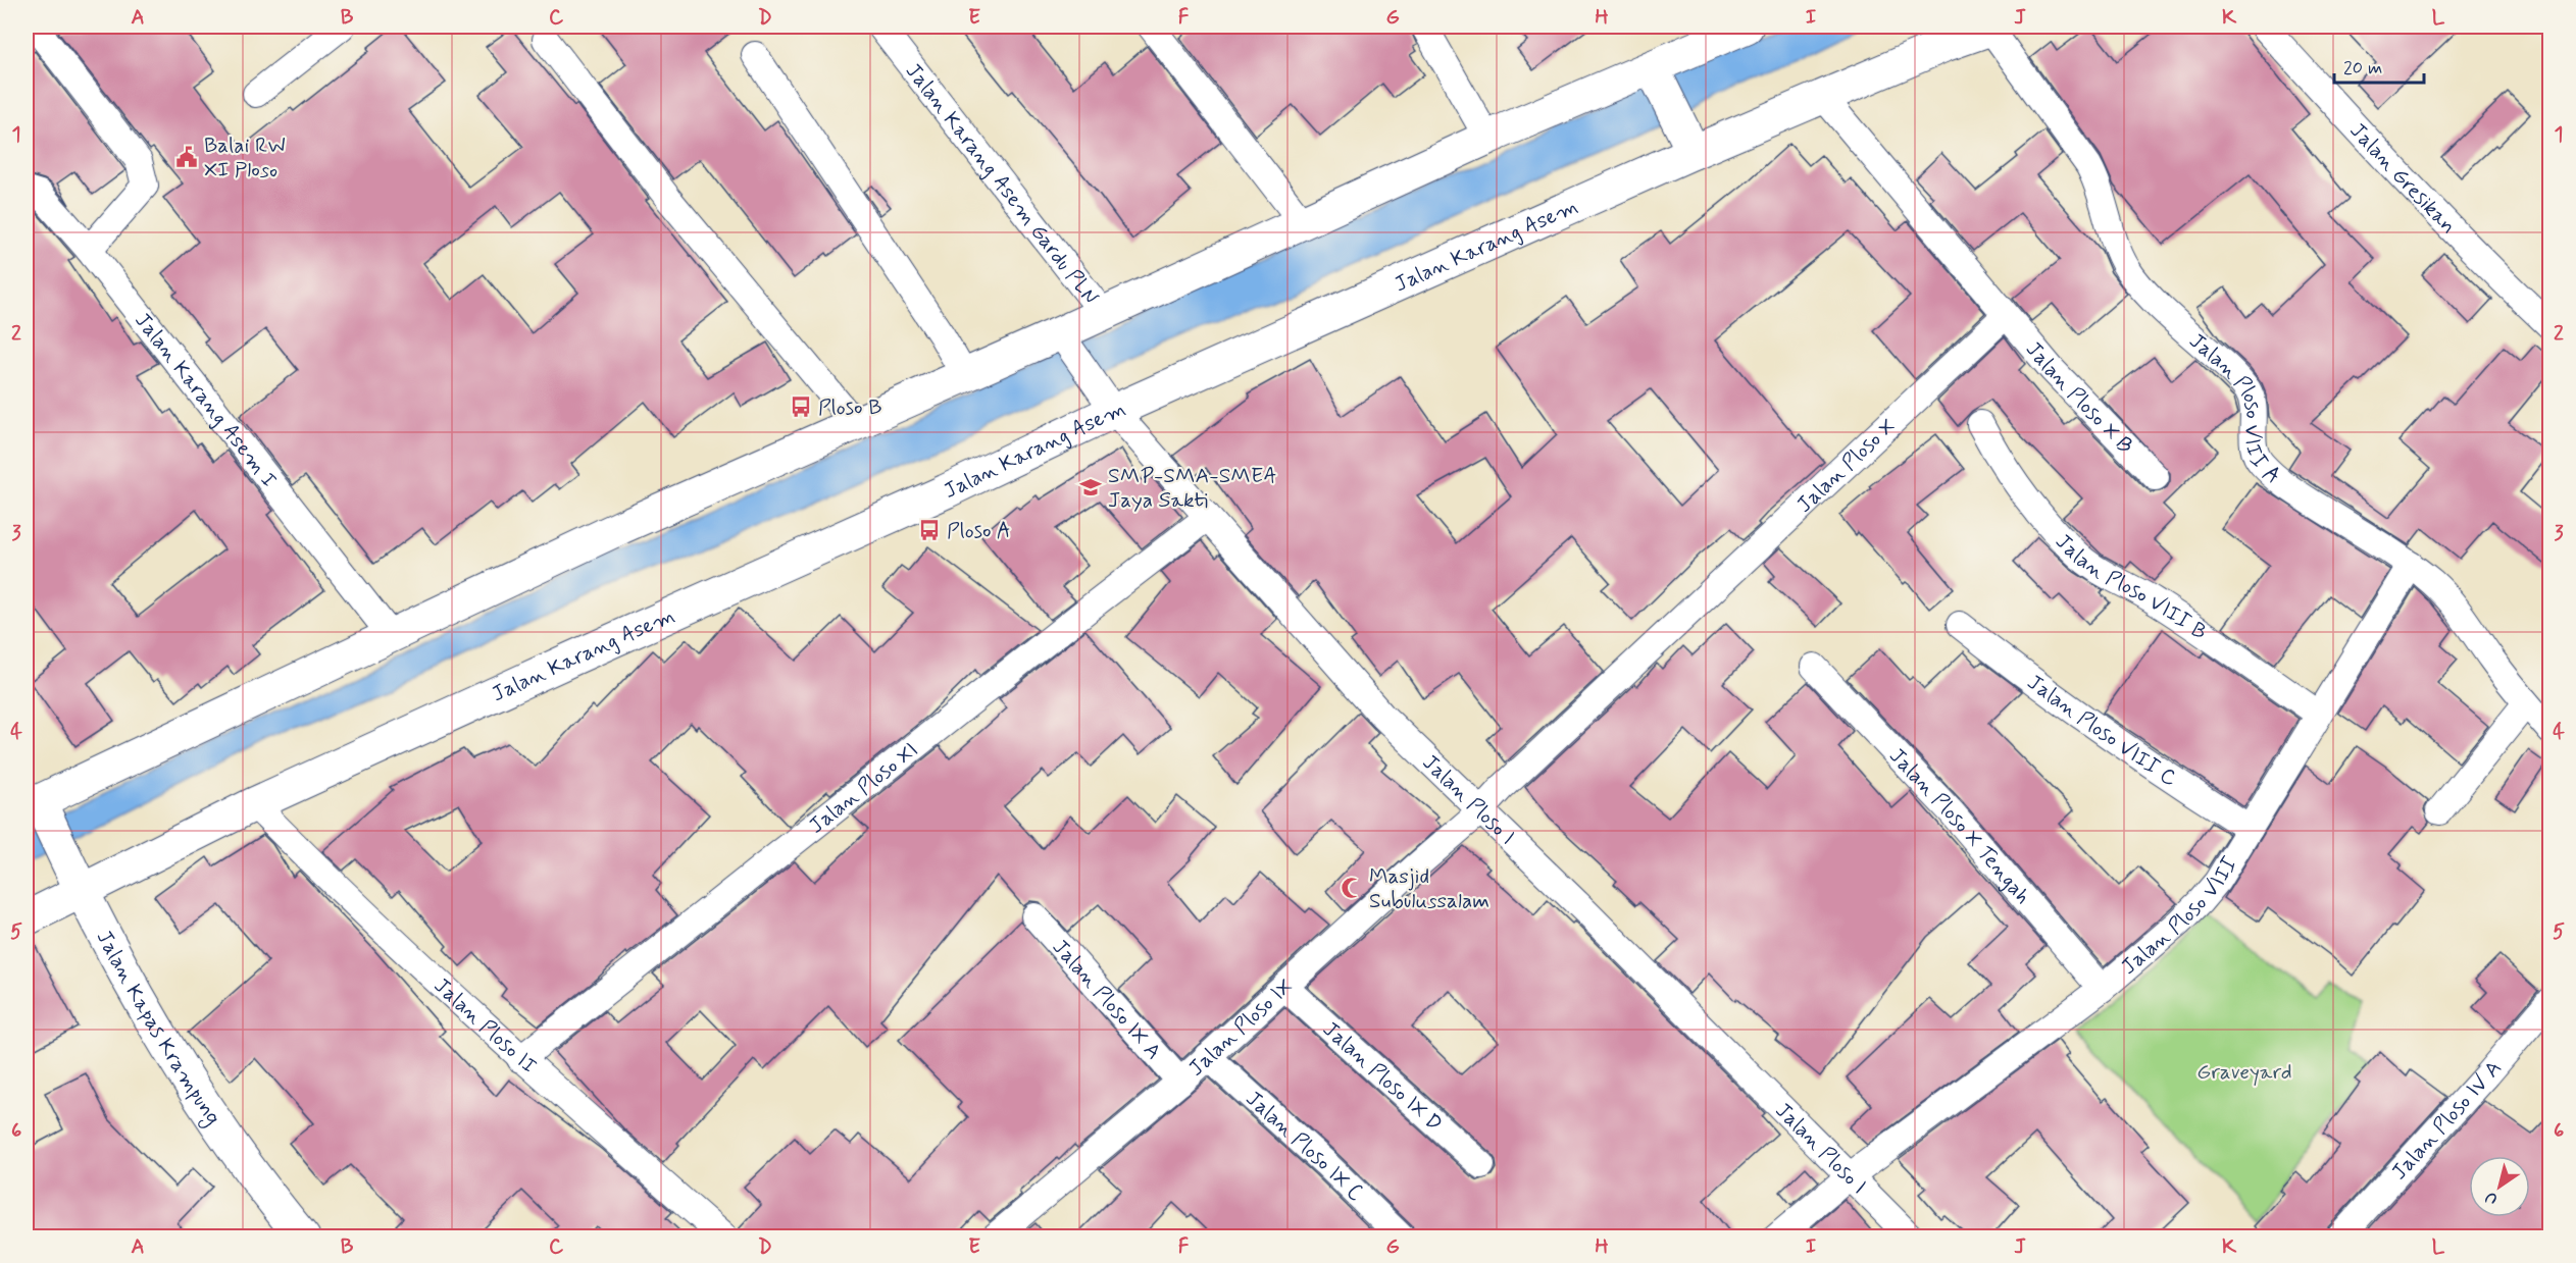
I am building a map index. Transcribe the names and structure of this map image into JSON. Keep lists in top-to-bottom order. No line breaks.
{"streets":{"main road":["Jalan Karang Asem","Jalan Kapas Krampung"],"street":["Jalan Gresikan","Jalan Karang Asem Gardu PLN","Jalan Ploso X B","Jalan Karang Asem I","Jalan Ploso VIII A","Jalan Ploso X","Jalan Ploso VIII B","Jalan Ploso VIII C","Jalan Ploso XI","Jalan Ploso I","Jalan Ploso X Tengah","Jalan Ploso VIII","Jalan Ploso IX A","Jalan Ploso II","Jalan Ploso IX","Jalan Ploso IX D","Jalan Ploso IV A","Jalan Ploso IX C"]},"crossings":[["Jalan Karang Asem","Jalan Ploso VIII A"],["Jalan Karang Asem","Jalan Ploso I"],["Jalan Karang Asem","Jalan Ploso II"],["Jalan Karang Asem","Jalan Kapas Krampung"],["Jalan Ploso X B","Jalan Ploso X"],["Jalan Ploso VIII A","Jalan Ploso VIII"],["Jalan Ploso X","Jalan Ploso I"],["Jalan Ploso X","Jalan Ploso IX"],["Jalan Ploso VIII B","Jalan Ploso VIII"],["Jalan Ploso VIII C","Jalan Ploso VIII"],["Jalan Ploso XI","Jalan Ploso I"],["Jalan Ploso XI","Jalan Ploso II"],["Jalan Ploso I","Jalan Ploso VIII"],["Jalan Ploso I","Jalan Ploso IX"],["Jalan Ploso X Tengah","Jalan Ploso VIII"],["Jalan Ploso IX A","Jalan Ploso IX"],["Jalan Ploso IX","Jalan Ploso IX D"],["Jalan Ploso IX","Jalan Ploso IX C"]],"parks":["Graveyard"],"places":{"public building":["Balai RW XI Ploso"],"bus stop":["Ploso B","Ploso A"],"school or university":["SMP-SMA-SMEA Jaya Sakti"],"mosque":["Masjid Subulussalam"]},"scale_bar":"20 m","north":"bottom left","grid":{"columns":["A","B","C","D","E","F","G","H","I","J","K","L"],"rows":["1","2","3","4","5","6"]}}
